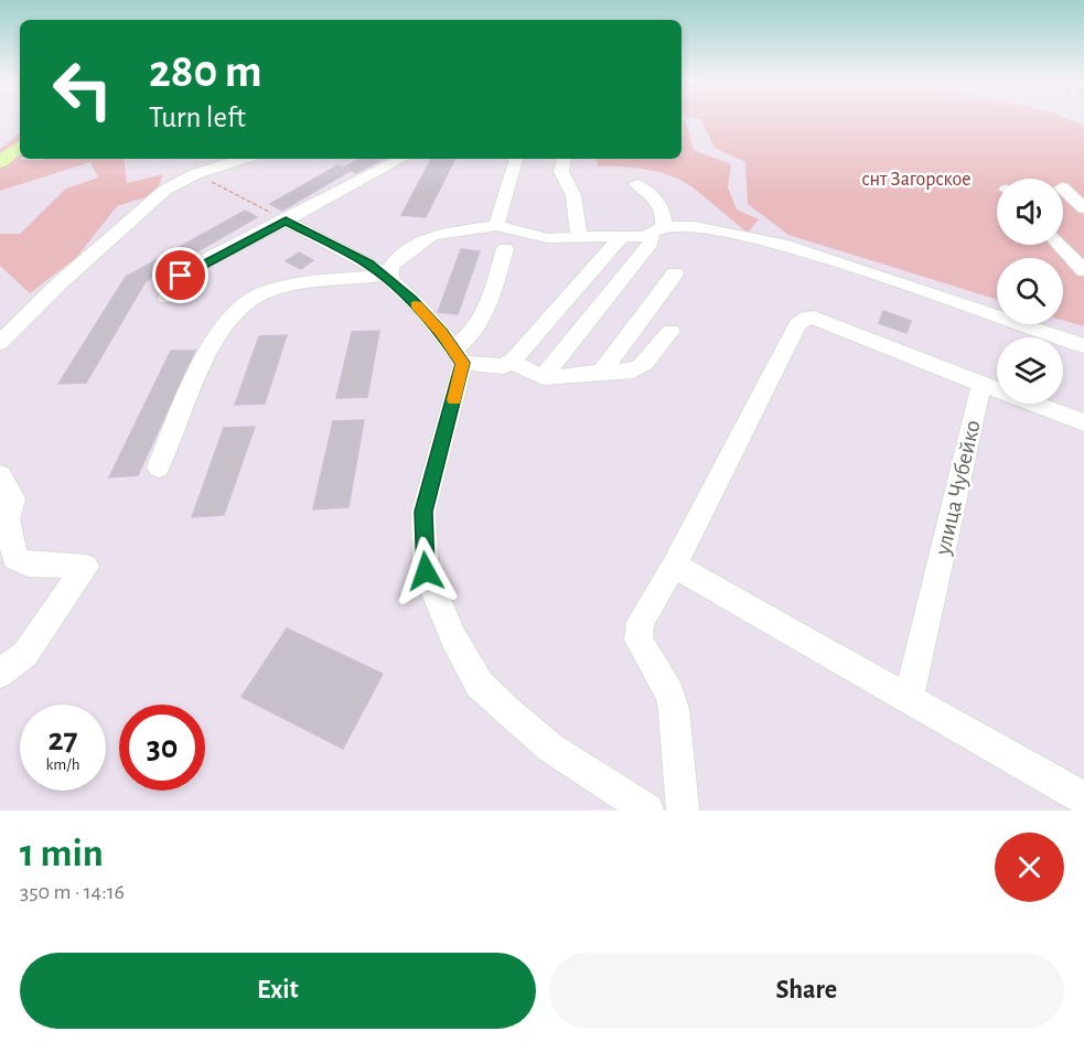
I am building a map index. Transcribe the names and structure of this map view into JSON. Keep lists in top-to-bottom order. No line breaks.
{"streets":{"street":["улица Чубейко"]},"parks":["снт Загорское"],"page":{"turn":["280 m","Turn left"],"speed":"27 km/h","limit":"30","heading":["1 min","350 m · 14:16"],"buttons":["Exit","Share"]}}
